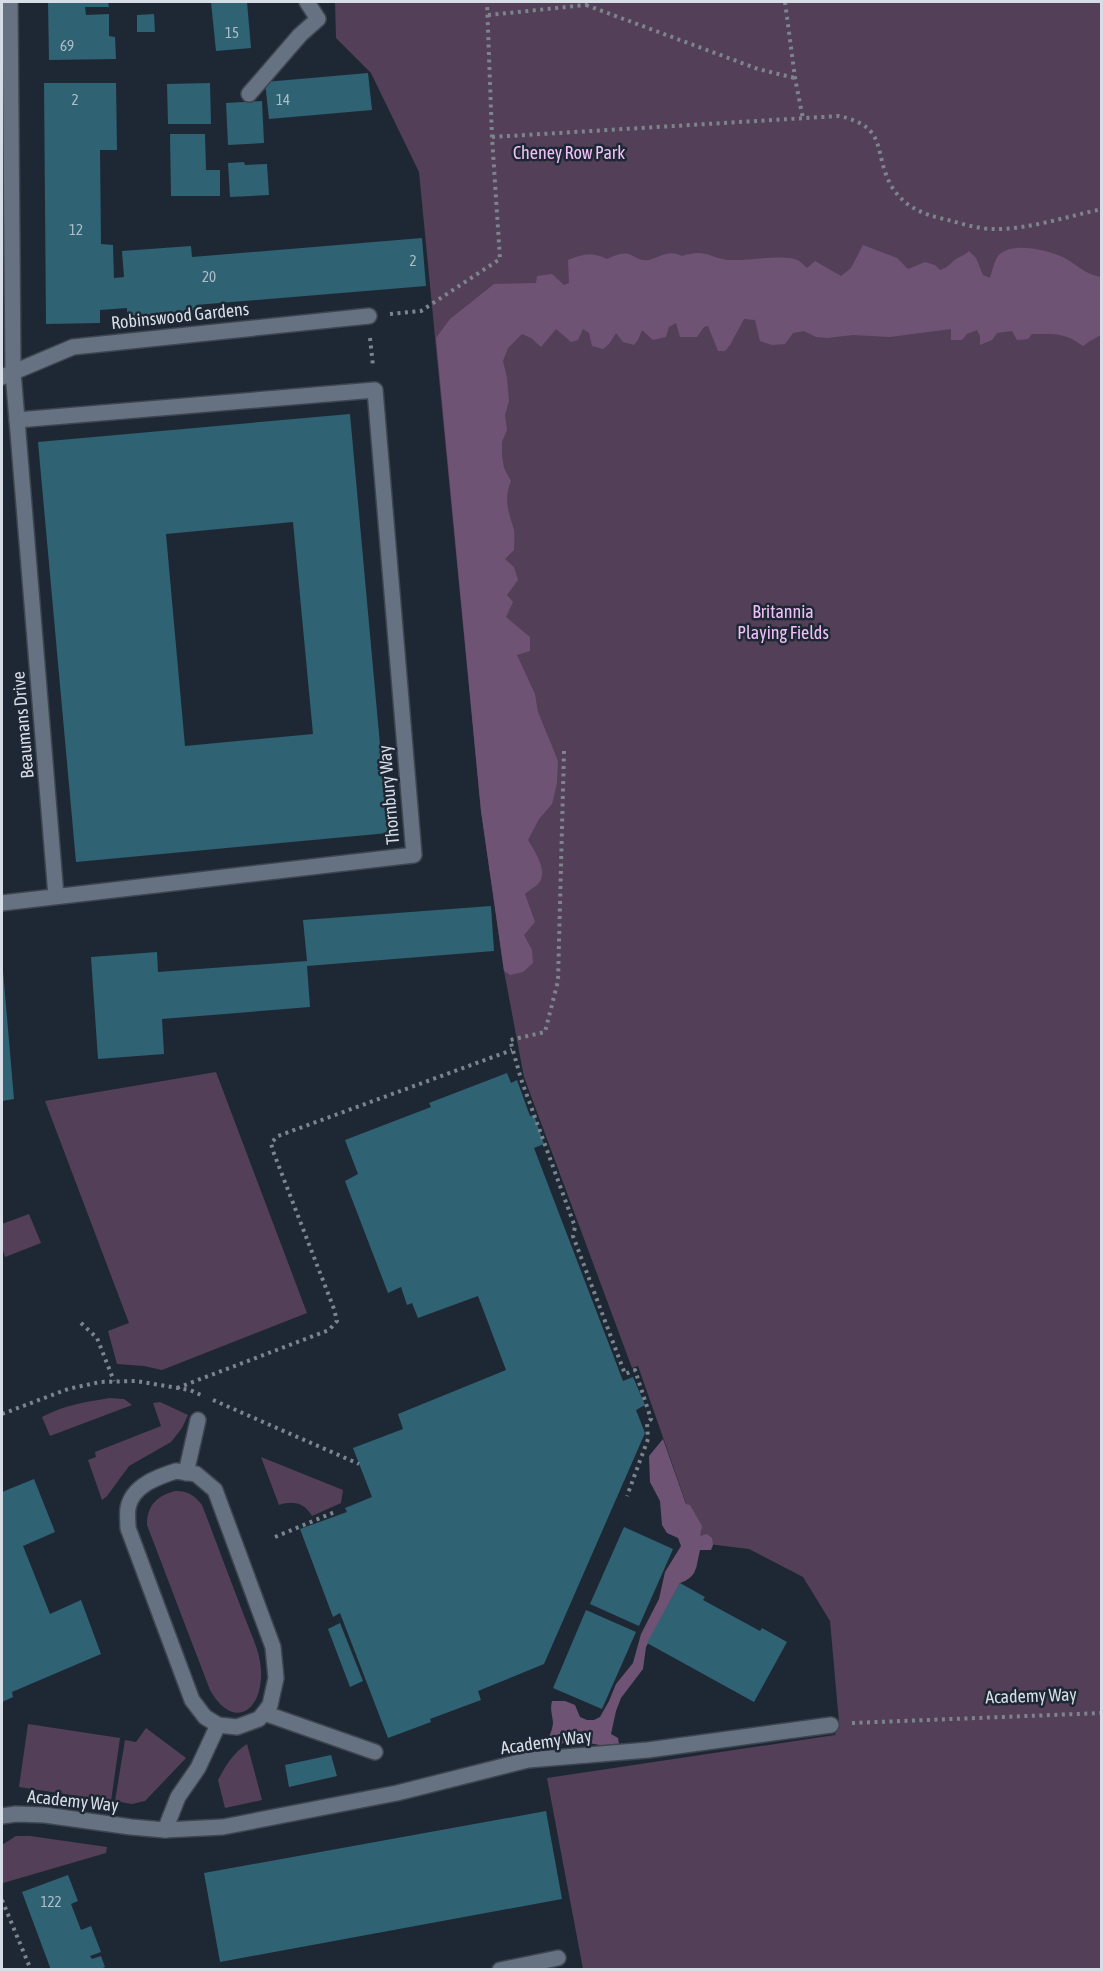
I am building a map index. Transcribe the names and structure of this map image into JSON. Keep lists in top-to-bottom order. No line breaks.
{"streets":{"street":["Robinswood Gardens","Beaumans Drive","Thornbury Way","Academy Way"]},"crossings":[["Robinswood Gardens","Beaumans Drive"],["Beaumans Drive","Thornbury Way"]],"parks":["Cheney Row Park","Britannia Playing Fields"],"house_numbers":["15","69","2","14","12","2","20","122"]}
